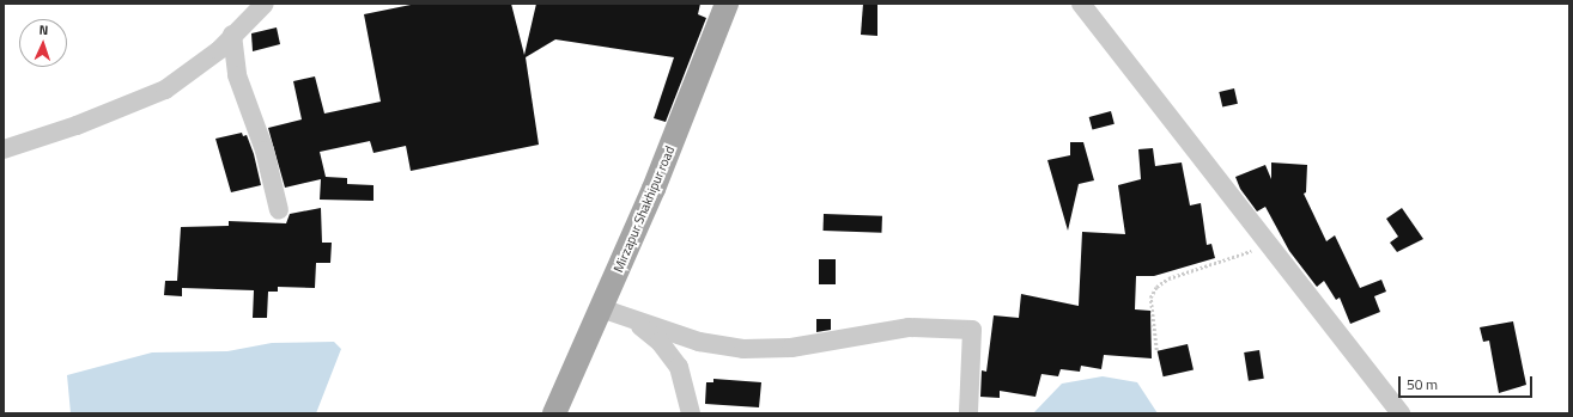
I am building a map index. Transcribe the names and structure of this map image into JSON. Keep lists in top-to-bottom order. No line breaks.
{"streets":{"main road":["Mirzapur Shakhipur road"]},"scale_bar":"50 m","north":"top"}
